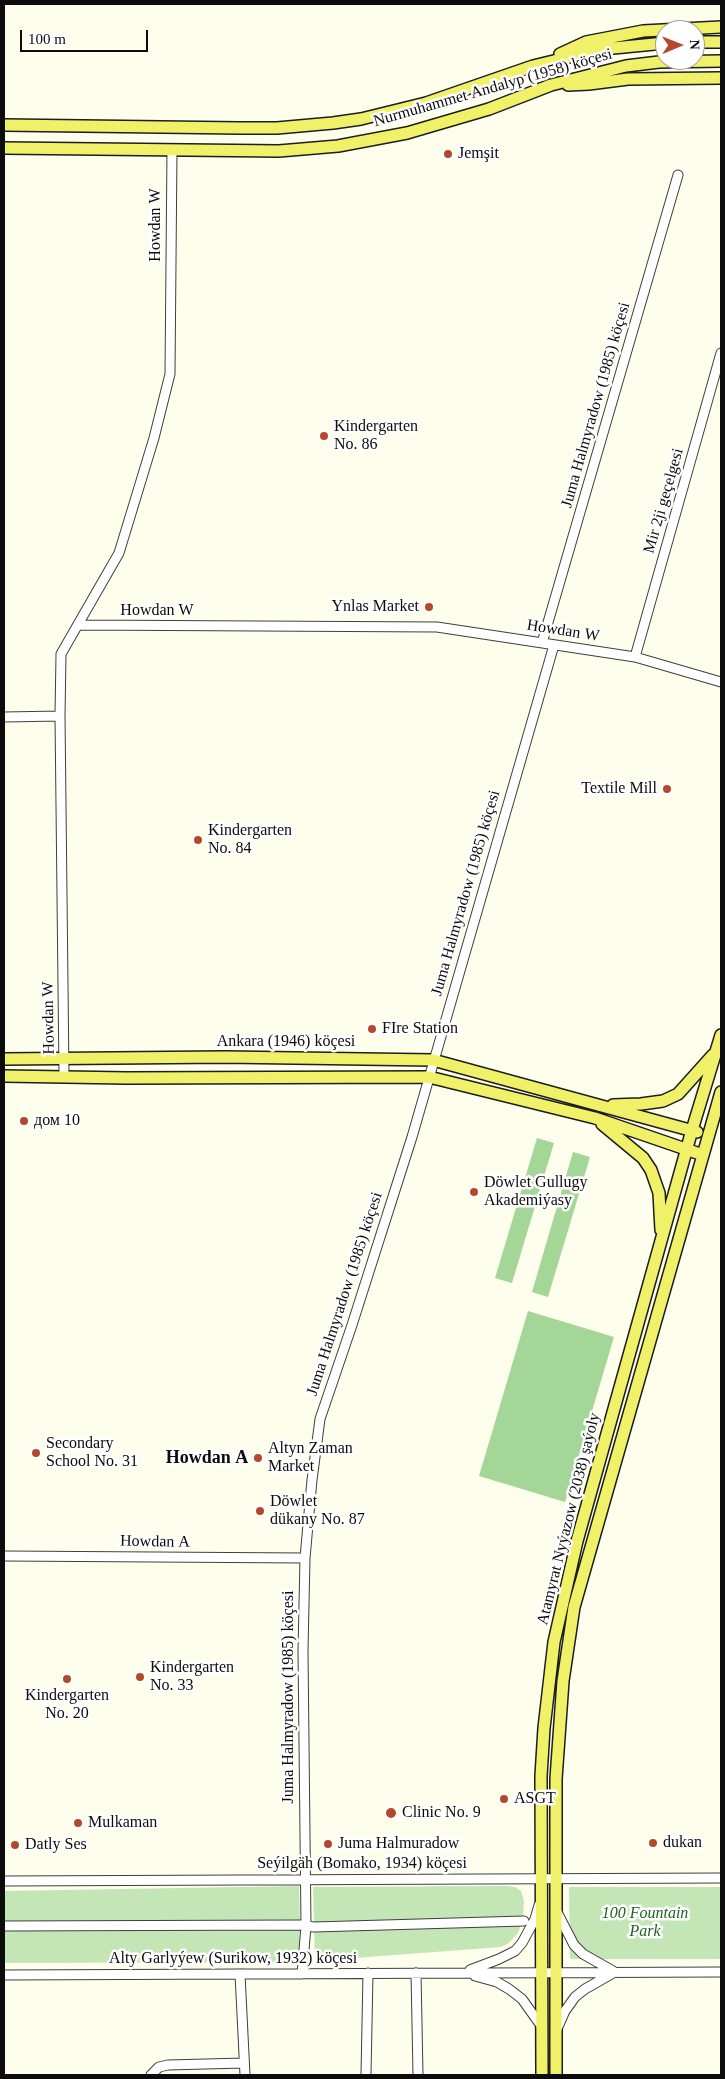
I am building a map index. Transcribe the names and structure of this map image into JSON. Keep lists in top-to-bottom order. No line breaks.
{"streets":{"main road":["Nurmuhammet Andalyp (1958) köçesi","Ankara (1946) köçesi","Atamyrat Nyýazow (2038) şaýoly"],"street":["Howdan W","Juma Halmyradow (1985) köçesi","Mir 2ji geçelgesi","Howdan A","Seýilgäh (Bomako, 1934) köçesi","Alty Garlyýew (Surikow, 1932) köçesi"]},"crossings":[["Nurmuhammet Andalyp (1958) köçesi","Howdan W"],["Howdan W","Juma Halmyradow (1985) köçesi"],["Howdan W","Mir 2ji geçelgesi"],["Howdan W","Ankara (1946) köçesi"],["Juma Halmyradow (1985) köçesi","Ankara (1946) köçesi"],["Juma Halmyradow (1985) köçesi","Howdan A"],["Juma Halmyradow (1985) köçesi","Seýilgäh (Bomako, 1934) köçesi"],["Juma Halmyradow (1985) köçesi","Alty Garlyýew (Surikow, 1932) köçesi"],["Ankara (1946) köçesi","Atamyrat Nyýazow (2038) şaýoly"],["Atamyrat Nyýazow (2038) şaýoly","Seýilgäh (Bomako, 1934) köçesi"],["Atamyrat Nyýazow (2038) şaýoly","Alty Garlyýew (Surikow, 1932) köçesi"]],"districts":["Howdan A"],"parks":["100 Fountain Park"],"places":["Jemşit","Kindergarten No. 86","Ynlas Market","Textile Mill","Kindergarten No. 84","FIre Station","дом 10","Döwlet Gullugy Akademiýasy","Secondary School No. 31","Altyn Zaman Market","Döwlet dükany No. 87","Kindergarten No. 33","Kindergarten No. 20","ASGT","Clinic No. 9","Mulkaman","dukan","Juma Halmuradow","Datly Ses"],"scale_bar":"100 m","north":"right"}
